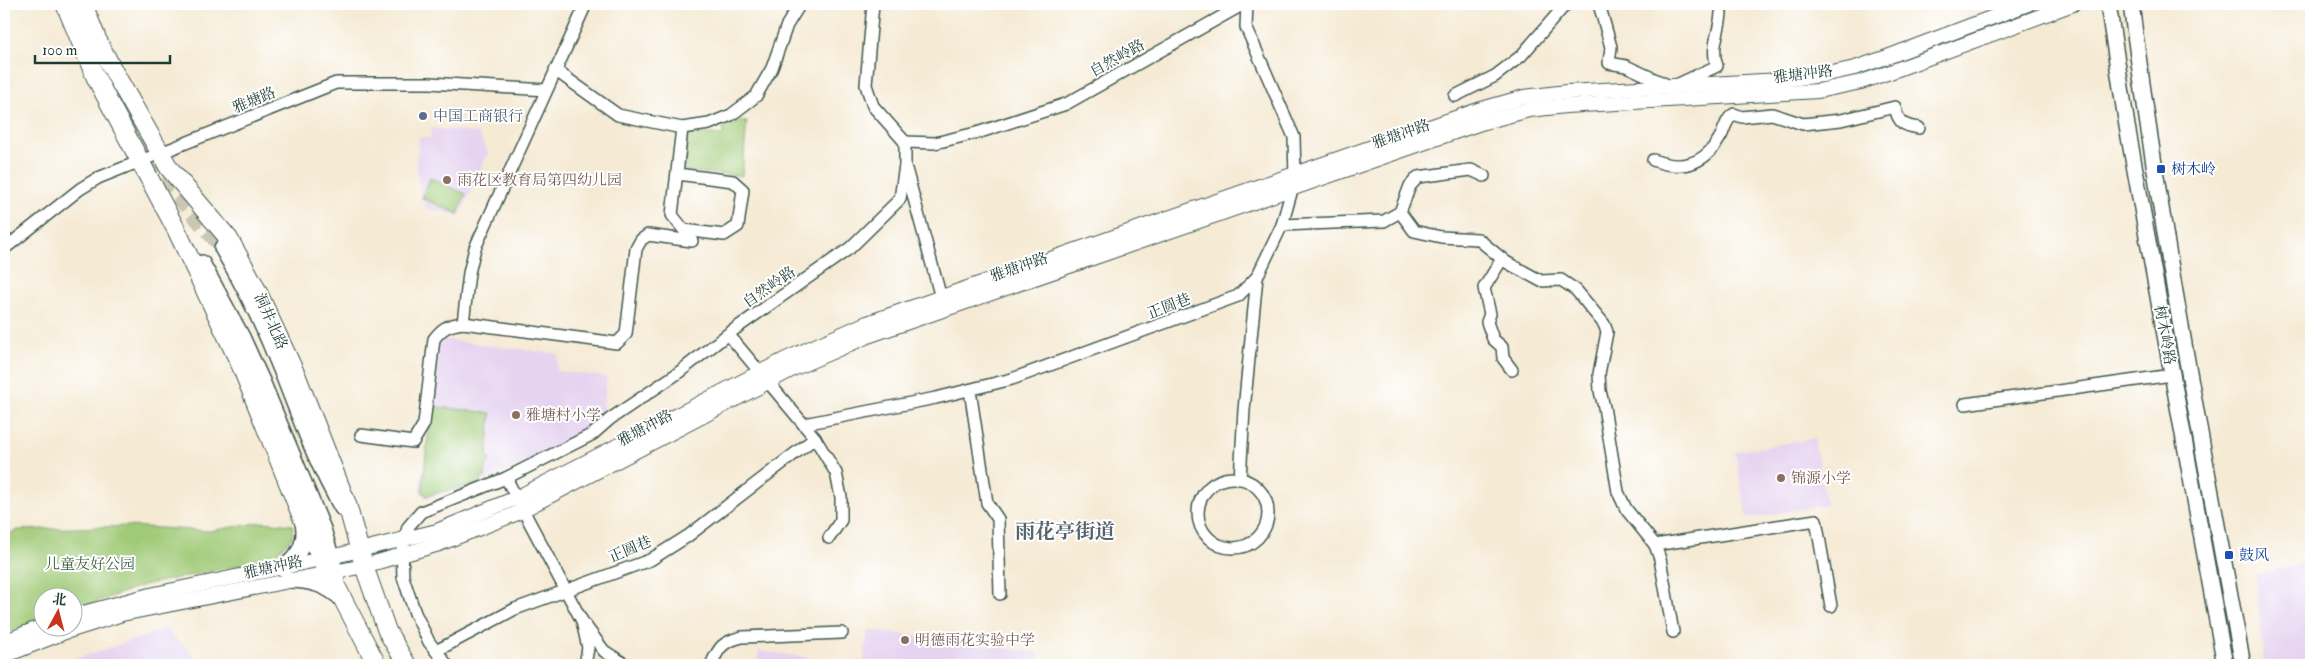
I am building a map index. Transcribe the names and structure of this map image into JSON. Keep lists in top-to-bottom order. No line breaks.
{"streets":{"main road":["洞井北路","树木岭路"],"street":["自然岭路","雅塘冲路","雅塘路","正圆巷"]},"crossings":[["自然岭路","雅塘冲路"],["自然岭路","正圆巷"],["雅塘冲路","正圆巷"],["雅塘冲路","洞井北路"],["雅塘路","洞井北路"]],"districts":["雨花亭街道"],"parks":["儿童友好公园"],"places":{"other":["中国工商银行","雨花区教育局第四幼儿园","雅塘村小学","锦源小学","明德雨花实验中学"],"transit":["树木岭","鼓风"]},"scale_bar":"100 m","north":"top"}
